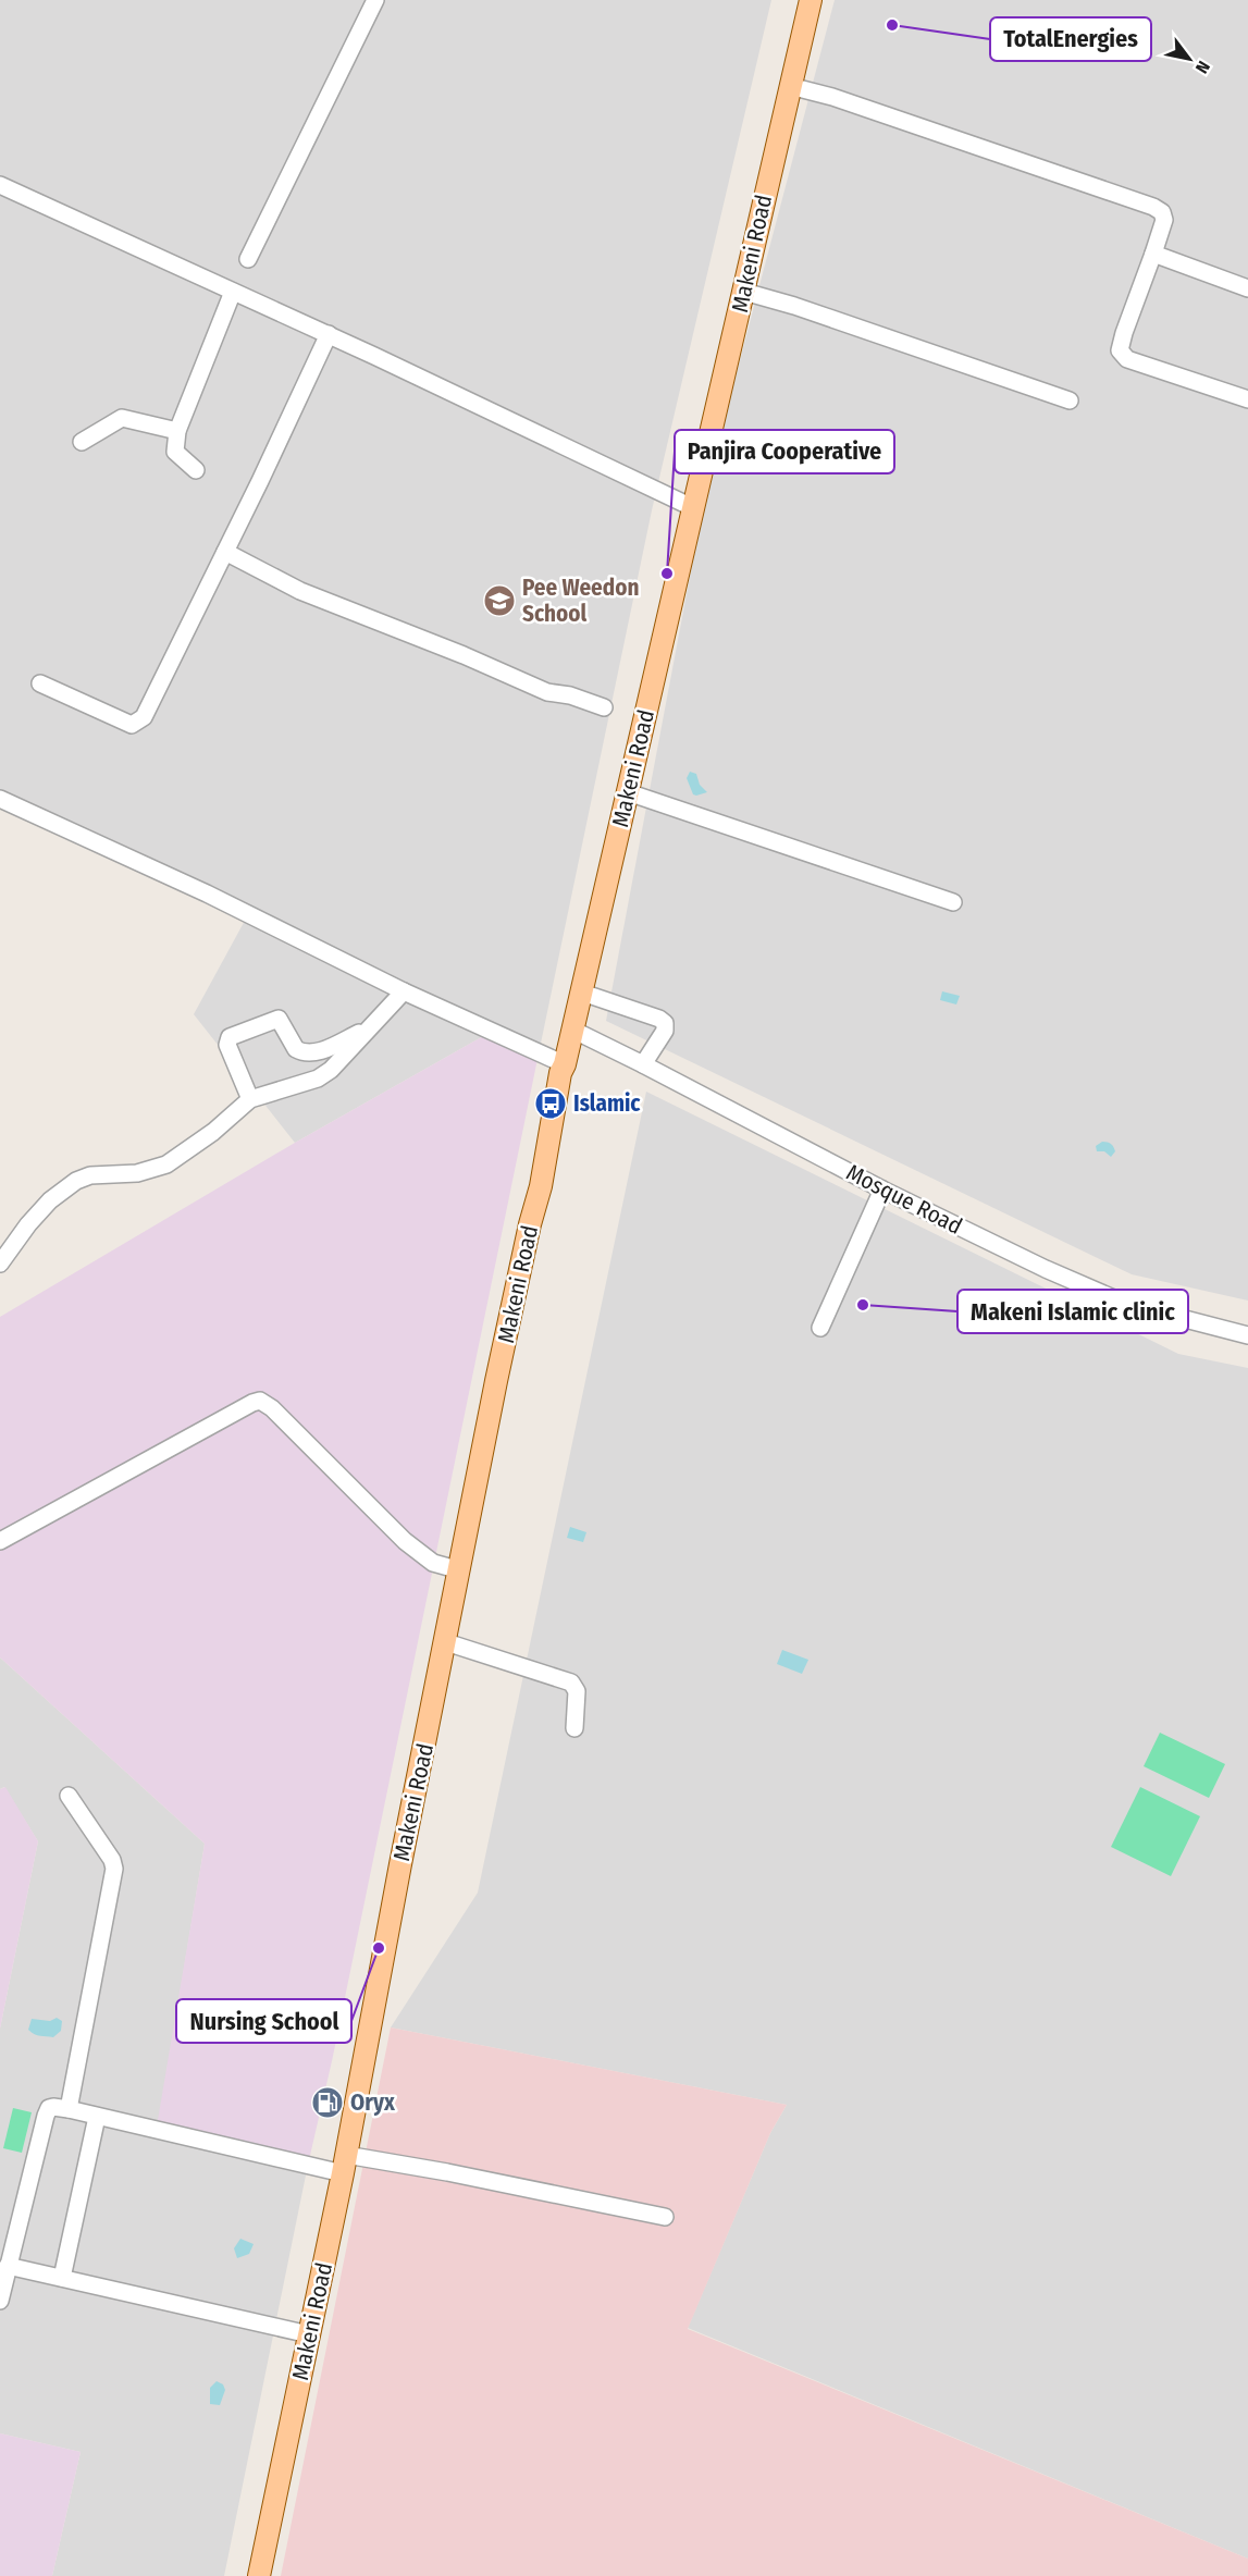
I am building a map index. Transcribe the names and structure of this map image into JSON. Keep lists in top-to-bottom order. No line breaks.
{"streets":{"main road":["Makeni Road"],"street":["Mosque Road"]},"crossings":[["Makeni Road","Mosque Road"]],"places":{"other":["TotalEnergies","Panjira Cooperative","Makeni Islamic clinic","Nursing School"],"school or university":["Pee Weedon School"],"bus stop":["Islamic"],"fuel station":["Oryx"]},"north":"bottom right"}
